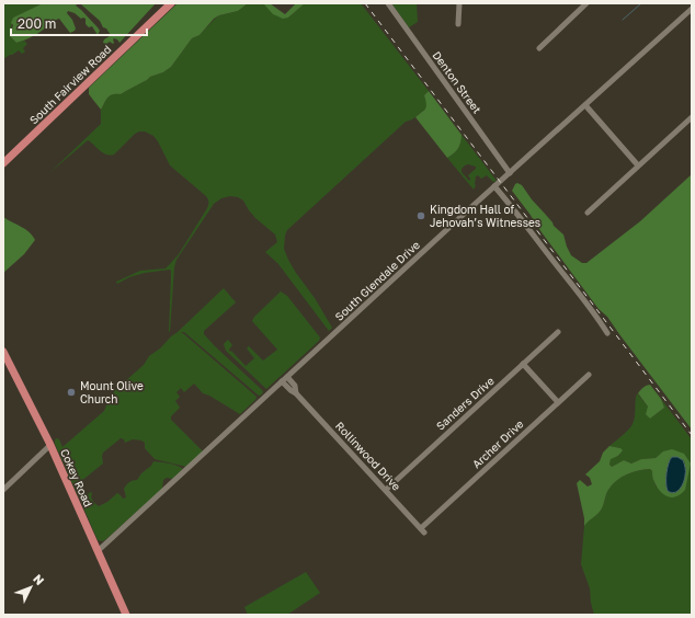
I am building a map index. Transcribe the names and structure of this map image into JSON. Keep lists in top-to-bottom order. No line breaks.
{"streets":{"main road":["South Fairview Road","Cokey Road"],"street":["Denton Street","South Glendale Drive","Sanders Drive","Archer Drive","Rollinwood Drive"]},"crossings":[["Denton Street","South Glendale Drive"],["South Glendale Drive","Rollinwood Drive"],["South Glendale Drive","Cokey Road"],["Sanders Drive","Rollinwood Drive"],["Archer Drive","Rollinwood Drive"]],"places":["Kingdom Hall of Jehovah’s Witnesses","Mount Olive Church"],"scale_bar":"200 m","north":"top right"}
